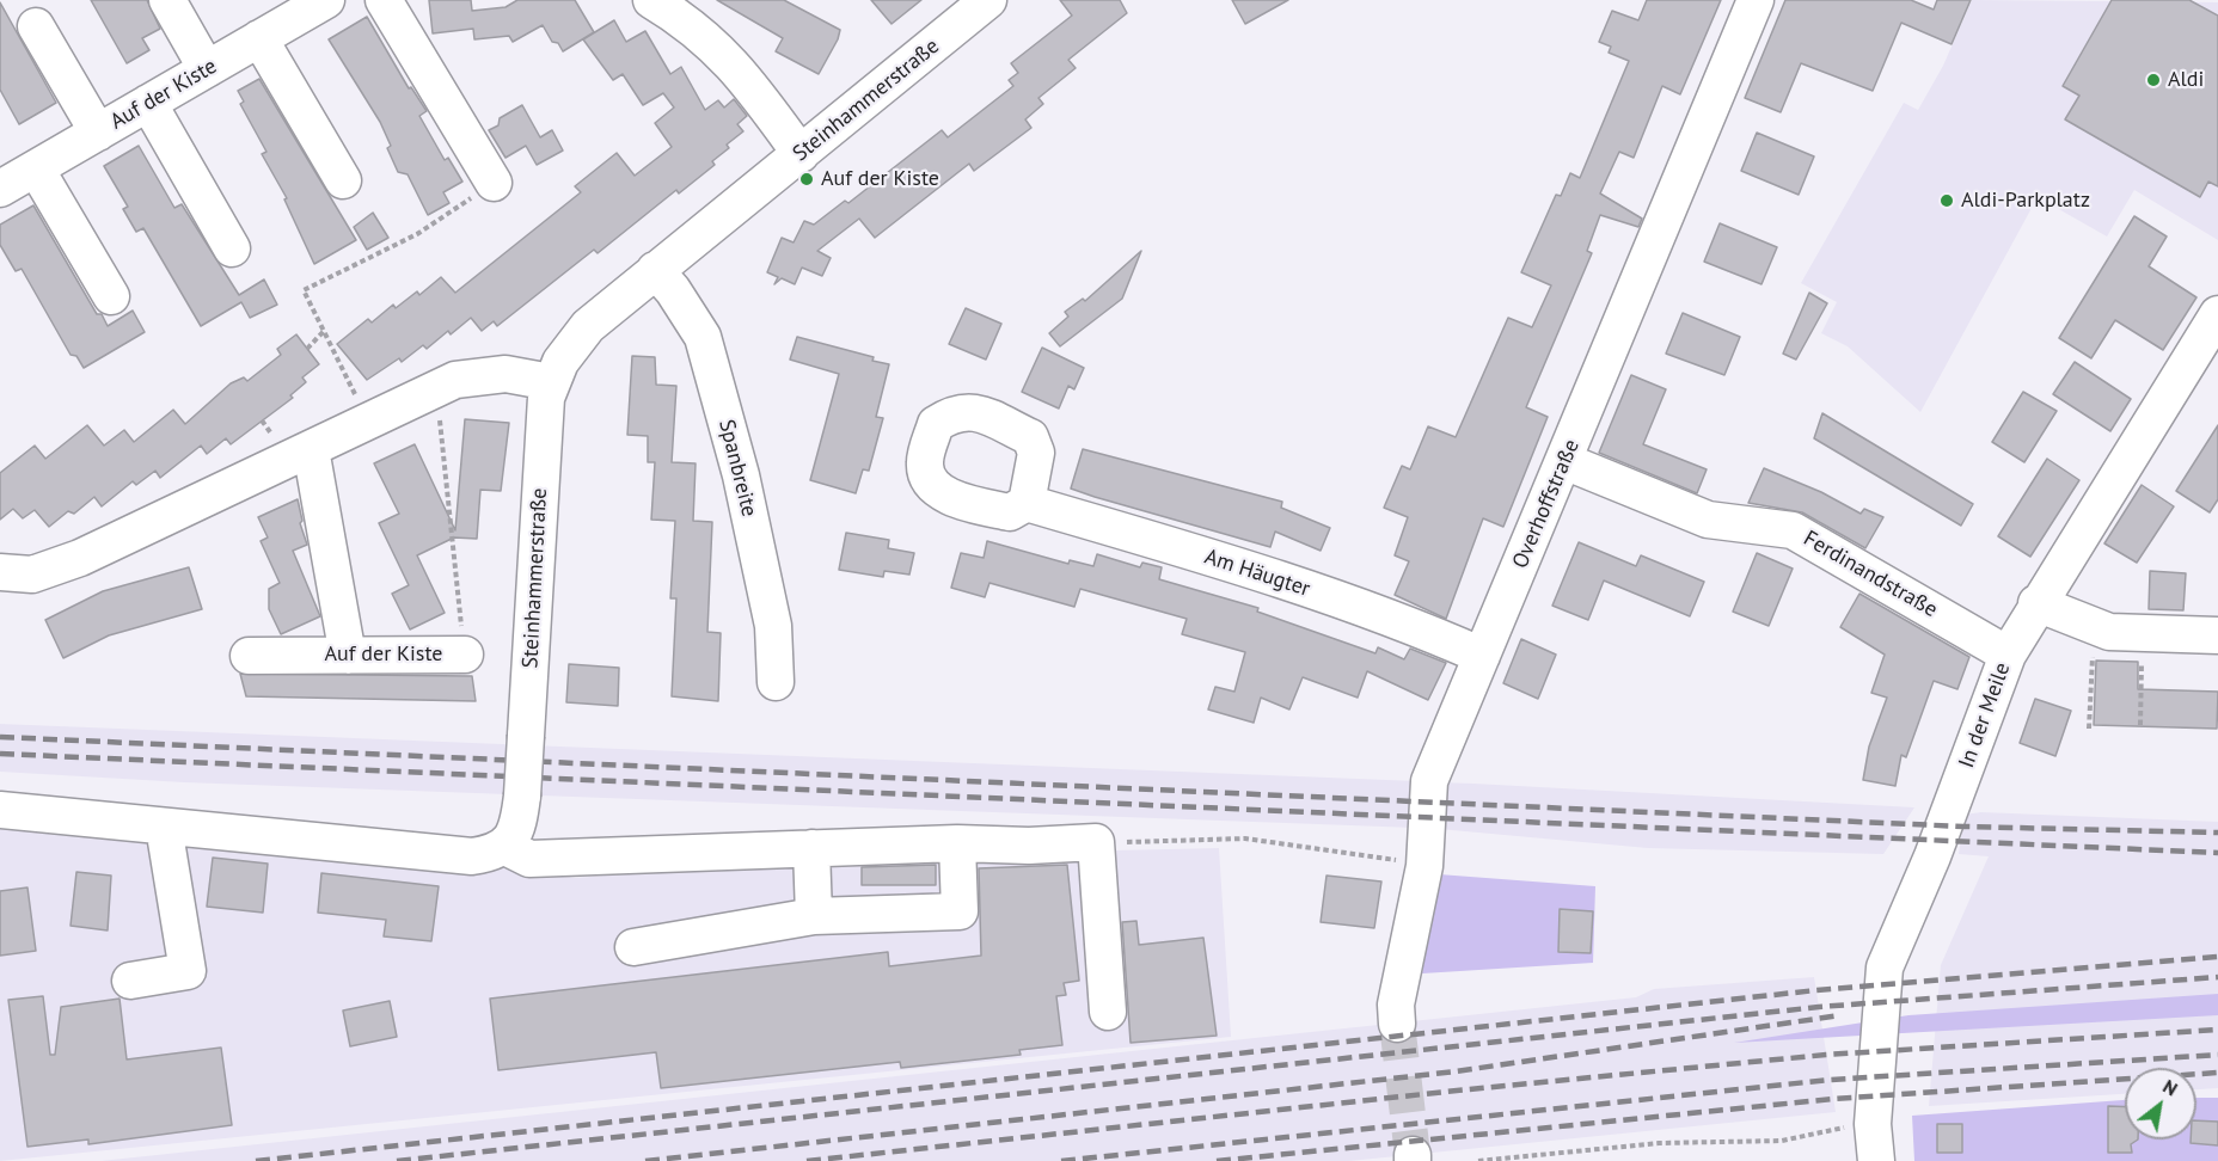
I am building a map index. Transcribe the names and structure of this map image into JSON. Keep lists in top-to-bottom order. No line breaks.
{"streets":{"street":["Auf der Kiste","Steinhammerstraße","Spanbreite","Overhoffstraße","Am Häugter","Ferdinandstraße","In der Meile"]},"crossings":[["Steinhammerstraße","Spanbreite"],["Overhoffstraße","Am Häugter"],["Overhoffstraße","Ferdinandstraße"],["Ferdinandstraße","In der Meile"]],"places":["Aldi","Auf der Kiste","Aldi-Parkplatz"],"north":"top right"}
